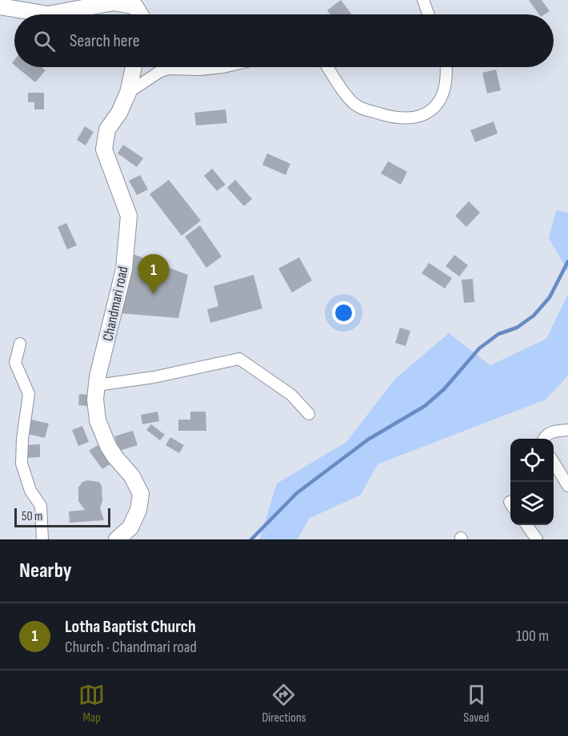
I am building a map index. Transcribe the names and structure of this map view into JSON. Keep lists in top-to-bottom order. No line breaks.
{"streets":{"main road":["Chandmari road"]},"scale_bar":"50 m","page":{"search":"Search here","pins":"1","scale":"50 m","heading":"Nearby","list":[{"mark":"1","name":"Lotha Baptist Church","note":"Church · Chandmari road","value":"100 m"}],"nav":["Map","Directions","Saved"]}}
